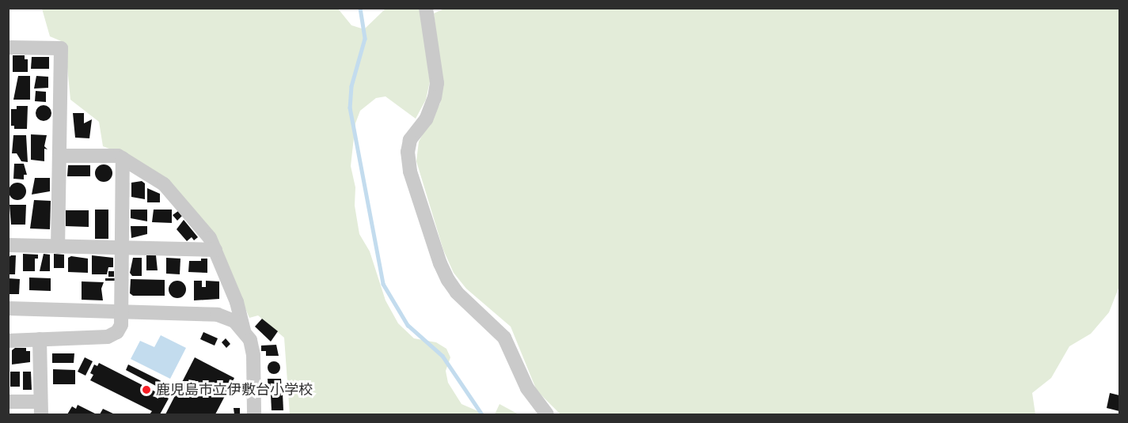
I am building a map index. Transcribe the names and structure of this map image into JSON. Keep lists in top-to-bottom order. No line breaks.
{"places":["鹿児島市立伊敷台小学校"]}
